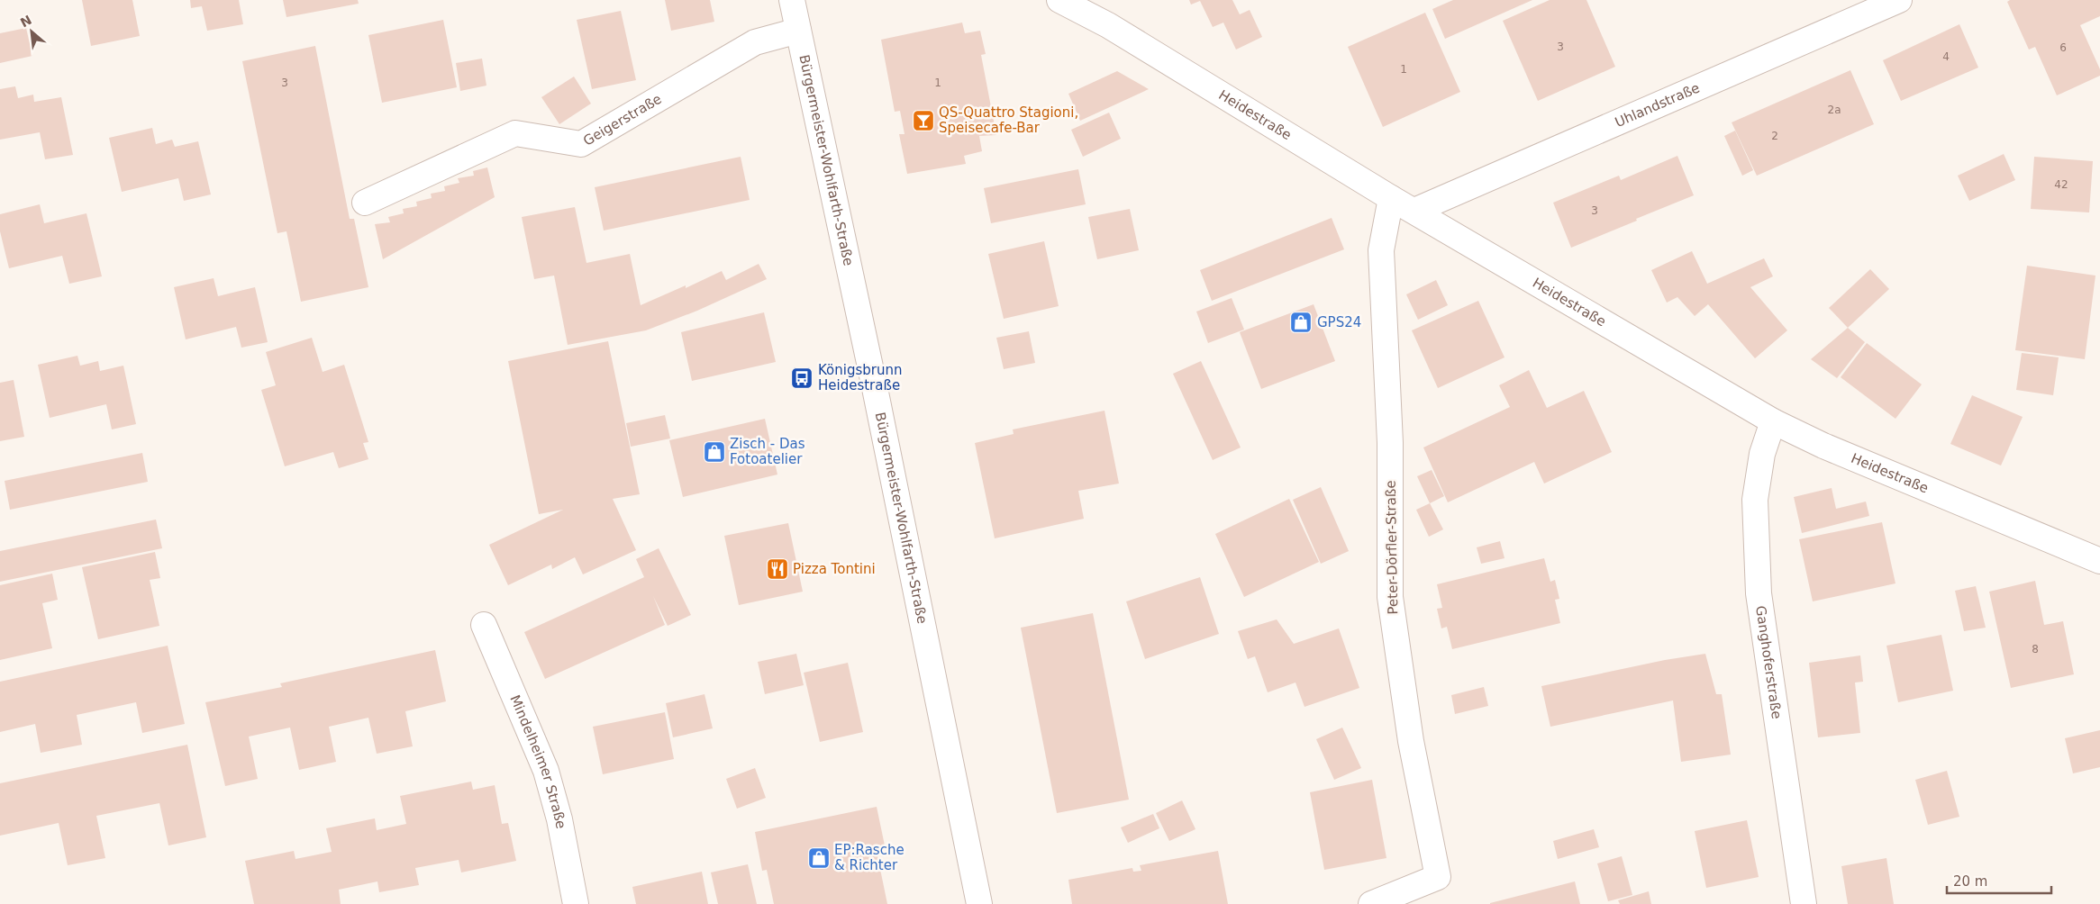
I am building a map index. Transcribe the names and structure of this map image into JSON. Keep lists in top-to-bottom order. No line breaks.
{"streets":{"street":["Uhlandstraße","Heidestraße","Geigerstraße","Bürgermeister-Wohlfarth-Straße","Peter-Dörfler-Straße","Ganghoferstraße","Mindelheimer Straße"]},"crossings":[["Uhlandstraße","Heidestraße"],["Heidestraße","Peter-Dörfler-Straße"],["Heidestraße","Ganghoferstraße"],["Geigerstraße","Bürgermeister-Wohlfarth-Straße"]],"places":{"bar":["QS-Quattro Stagioni, Speisecafe-Bar"],"shop":["GPS24","Zisch - Das Fotoatelier","EP:Rasche & Richter"],"bus stop":["Königsbrunn Heidestraße"],"restaurant":["Pizza Tontini"]},"house_numbers":["3","6","4","1","3","1","2a","2","42","3","8"],"scale_bar":"20 m","north":"top left"}
